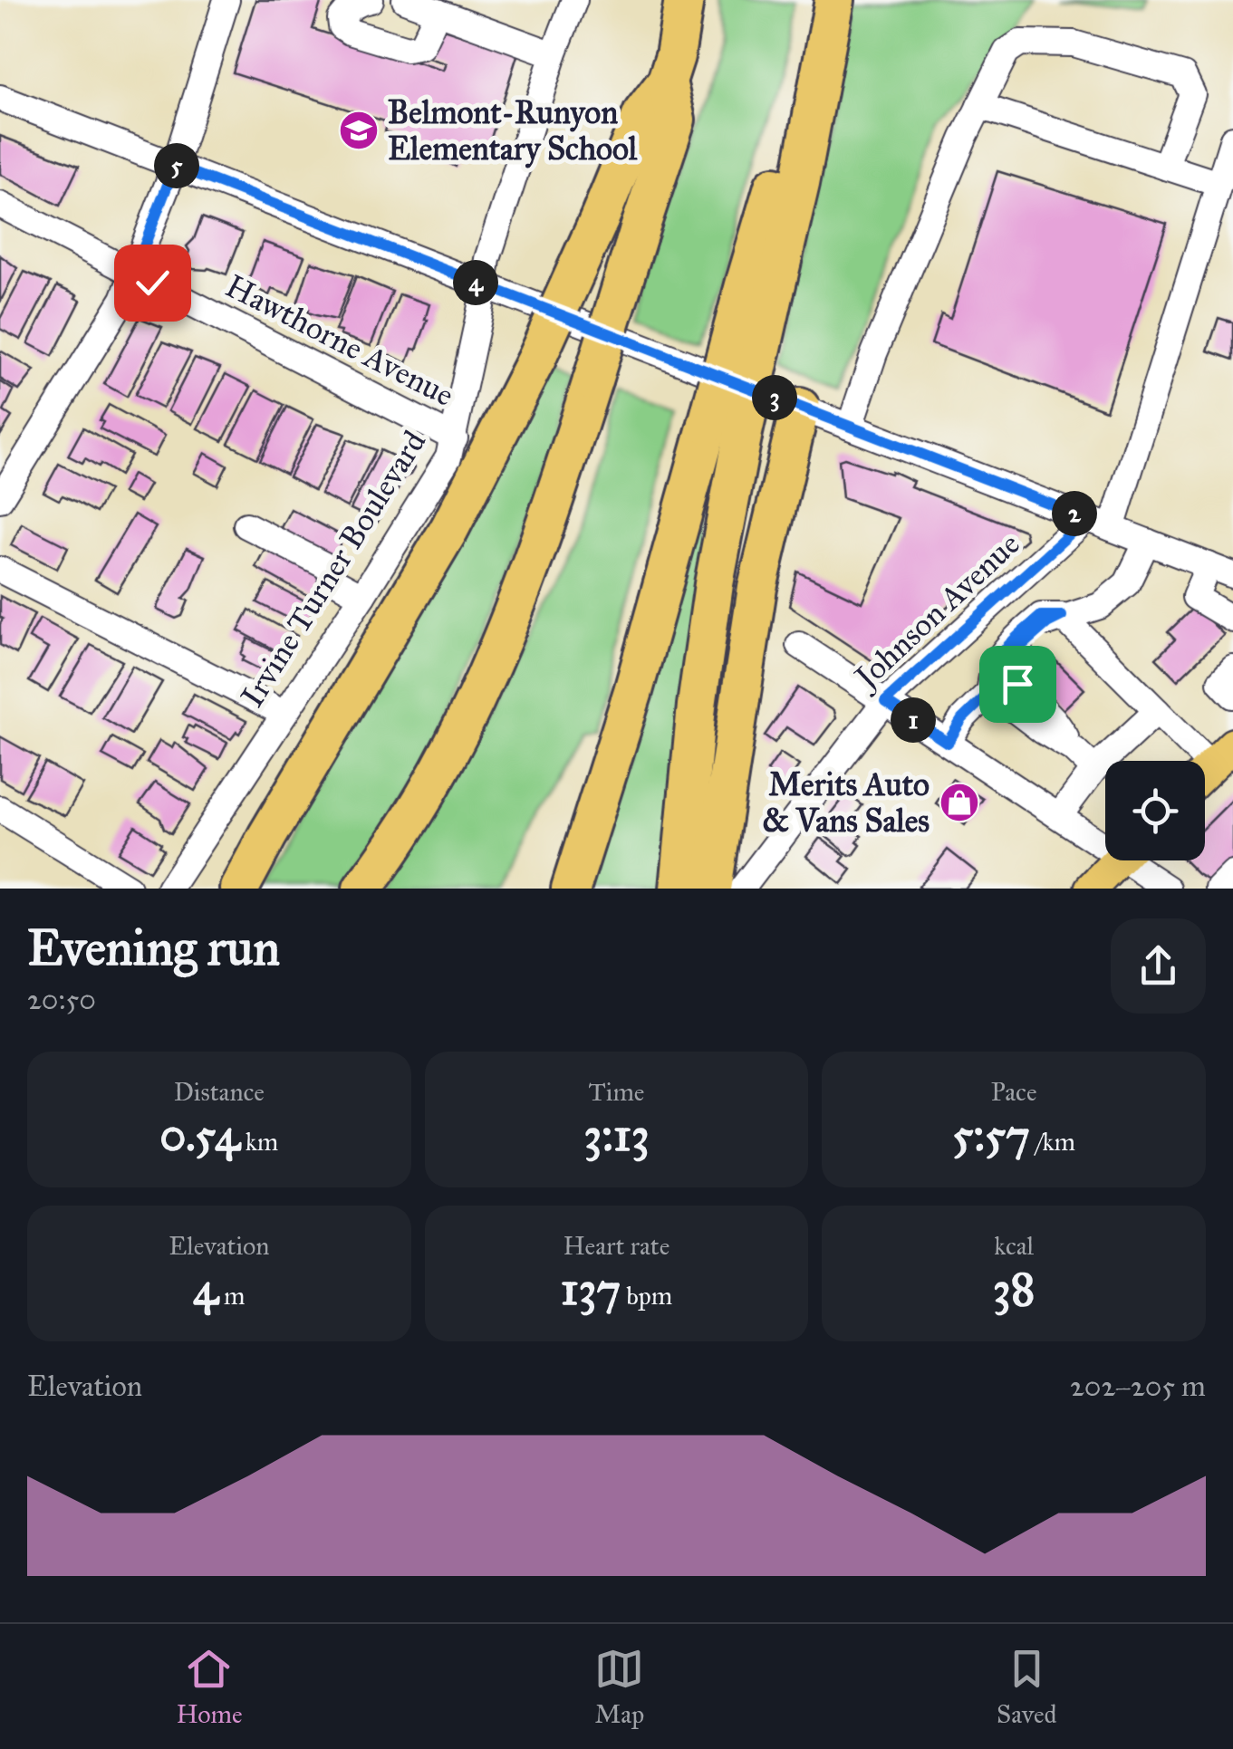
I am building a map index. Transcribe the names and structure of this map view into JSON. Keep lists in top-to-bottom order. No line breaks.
{"streets":{"street":["Hawthorne Avenue","Irvine Turner Boulevard","Johnson Avenue"]},"crossings":[["Hawthorne Avenue","Irvine Turner Boulevard"]],"places":{"school or university":["Belmont-Runyon Elementary School"],"shop":["Merits Auto & Vans Sales"]},"page":{"pins":["5","4","3","2","1"],"heading":["Evening run","20:50"],"stats":[["Distance","0.54 km"],["Time","3:13"],["Pace","5:57 /km"],["Elevation","4 m"],["Heart rate","137 bpm"],["kcal","38"]],"chart":["Elevation","202–205 m"],"tabs":["Home","Map","Saved"]}}
